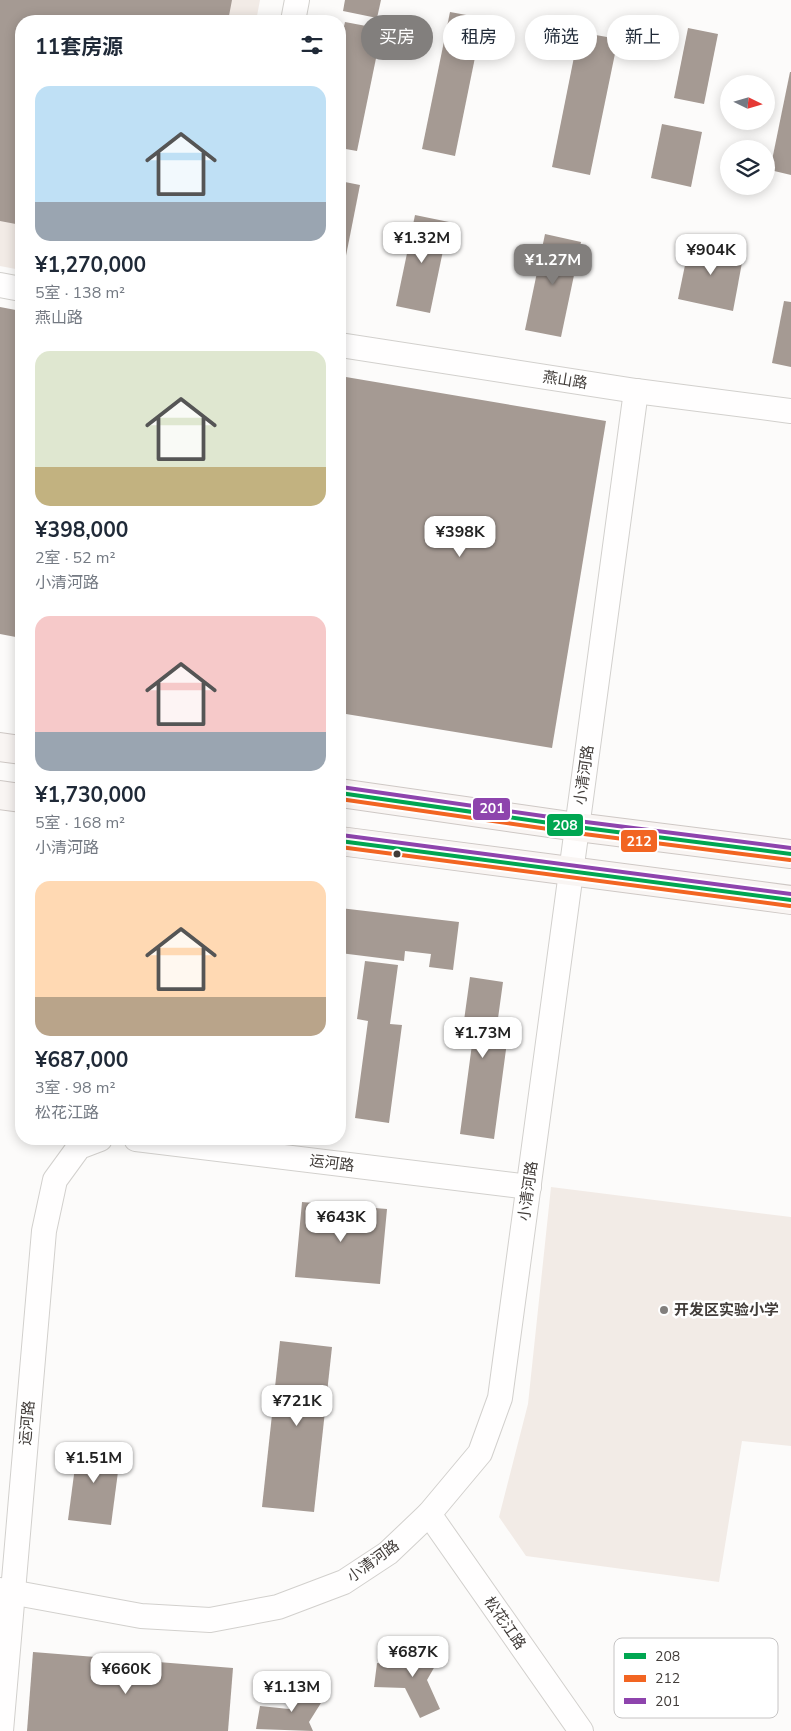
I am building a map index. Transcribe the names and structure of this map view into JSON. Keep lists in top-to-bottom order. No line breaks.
{"streets":{"street":["燕山路","小清河路","运河路","松花江路"]},"crossings":[["燕山路","小清河路"],["小清河路","运河路"],["小清河路","松花江路"]],"places":["开发区实验小学"],"lines":["transit line 201","transit line 208","transit line 212"],"legend":["208","212","201"],"north":"right","page":{"chip":["买房","租房","筛选","新上"],"heading":"11套房源","list":[{"name":"¥1,270,000","note":"5室 · 138 m² · 燕山路"},{"name":"¥398,000","note":"2室 · 52 m² · 小清河路"},{"name":"¥1,730,000","note":"5室 · 168 m² · 小清河路"},{"name":"¥687,000","note":"3室 · 98 m² · 松花江路"}],"price":["¥1.32M","¥904K","¥1.27M","¥398K","¥1.73M","¥643K","¥721K","¥1.51M","¥687K","¥660K","¥1.13M"]}}
